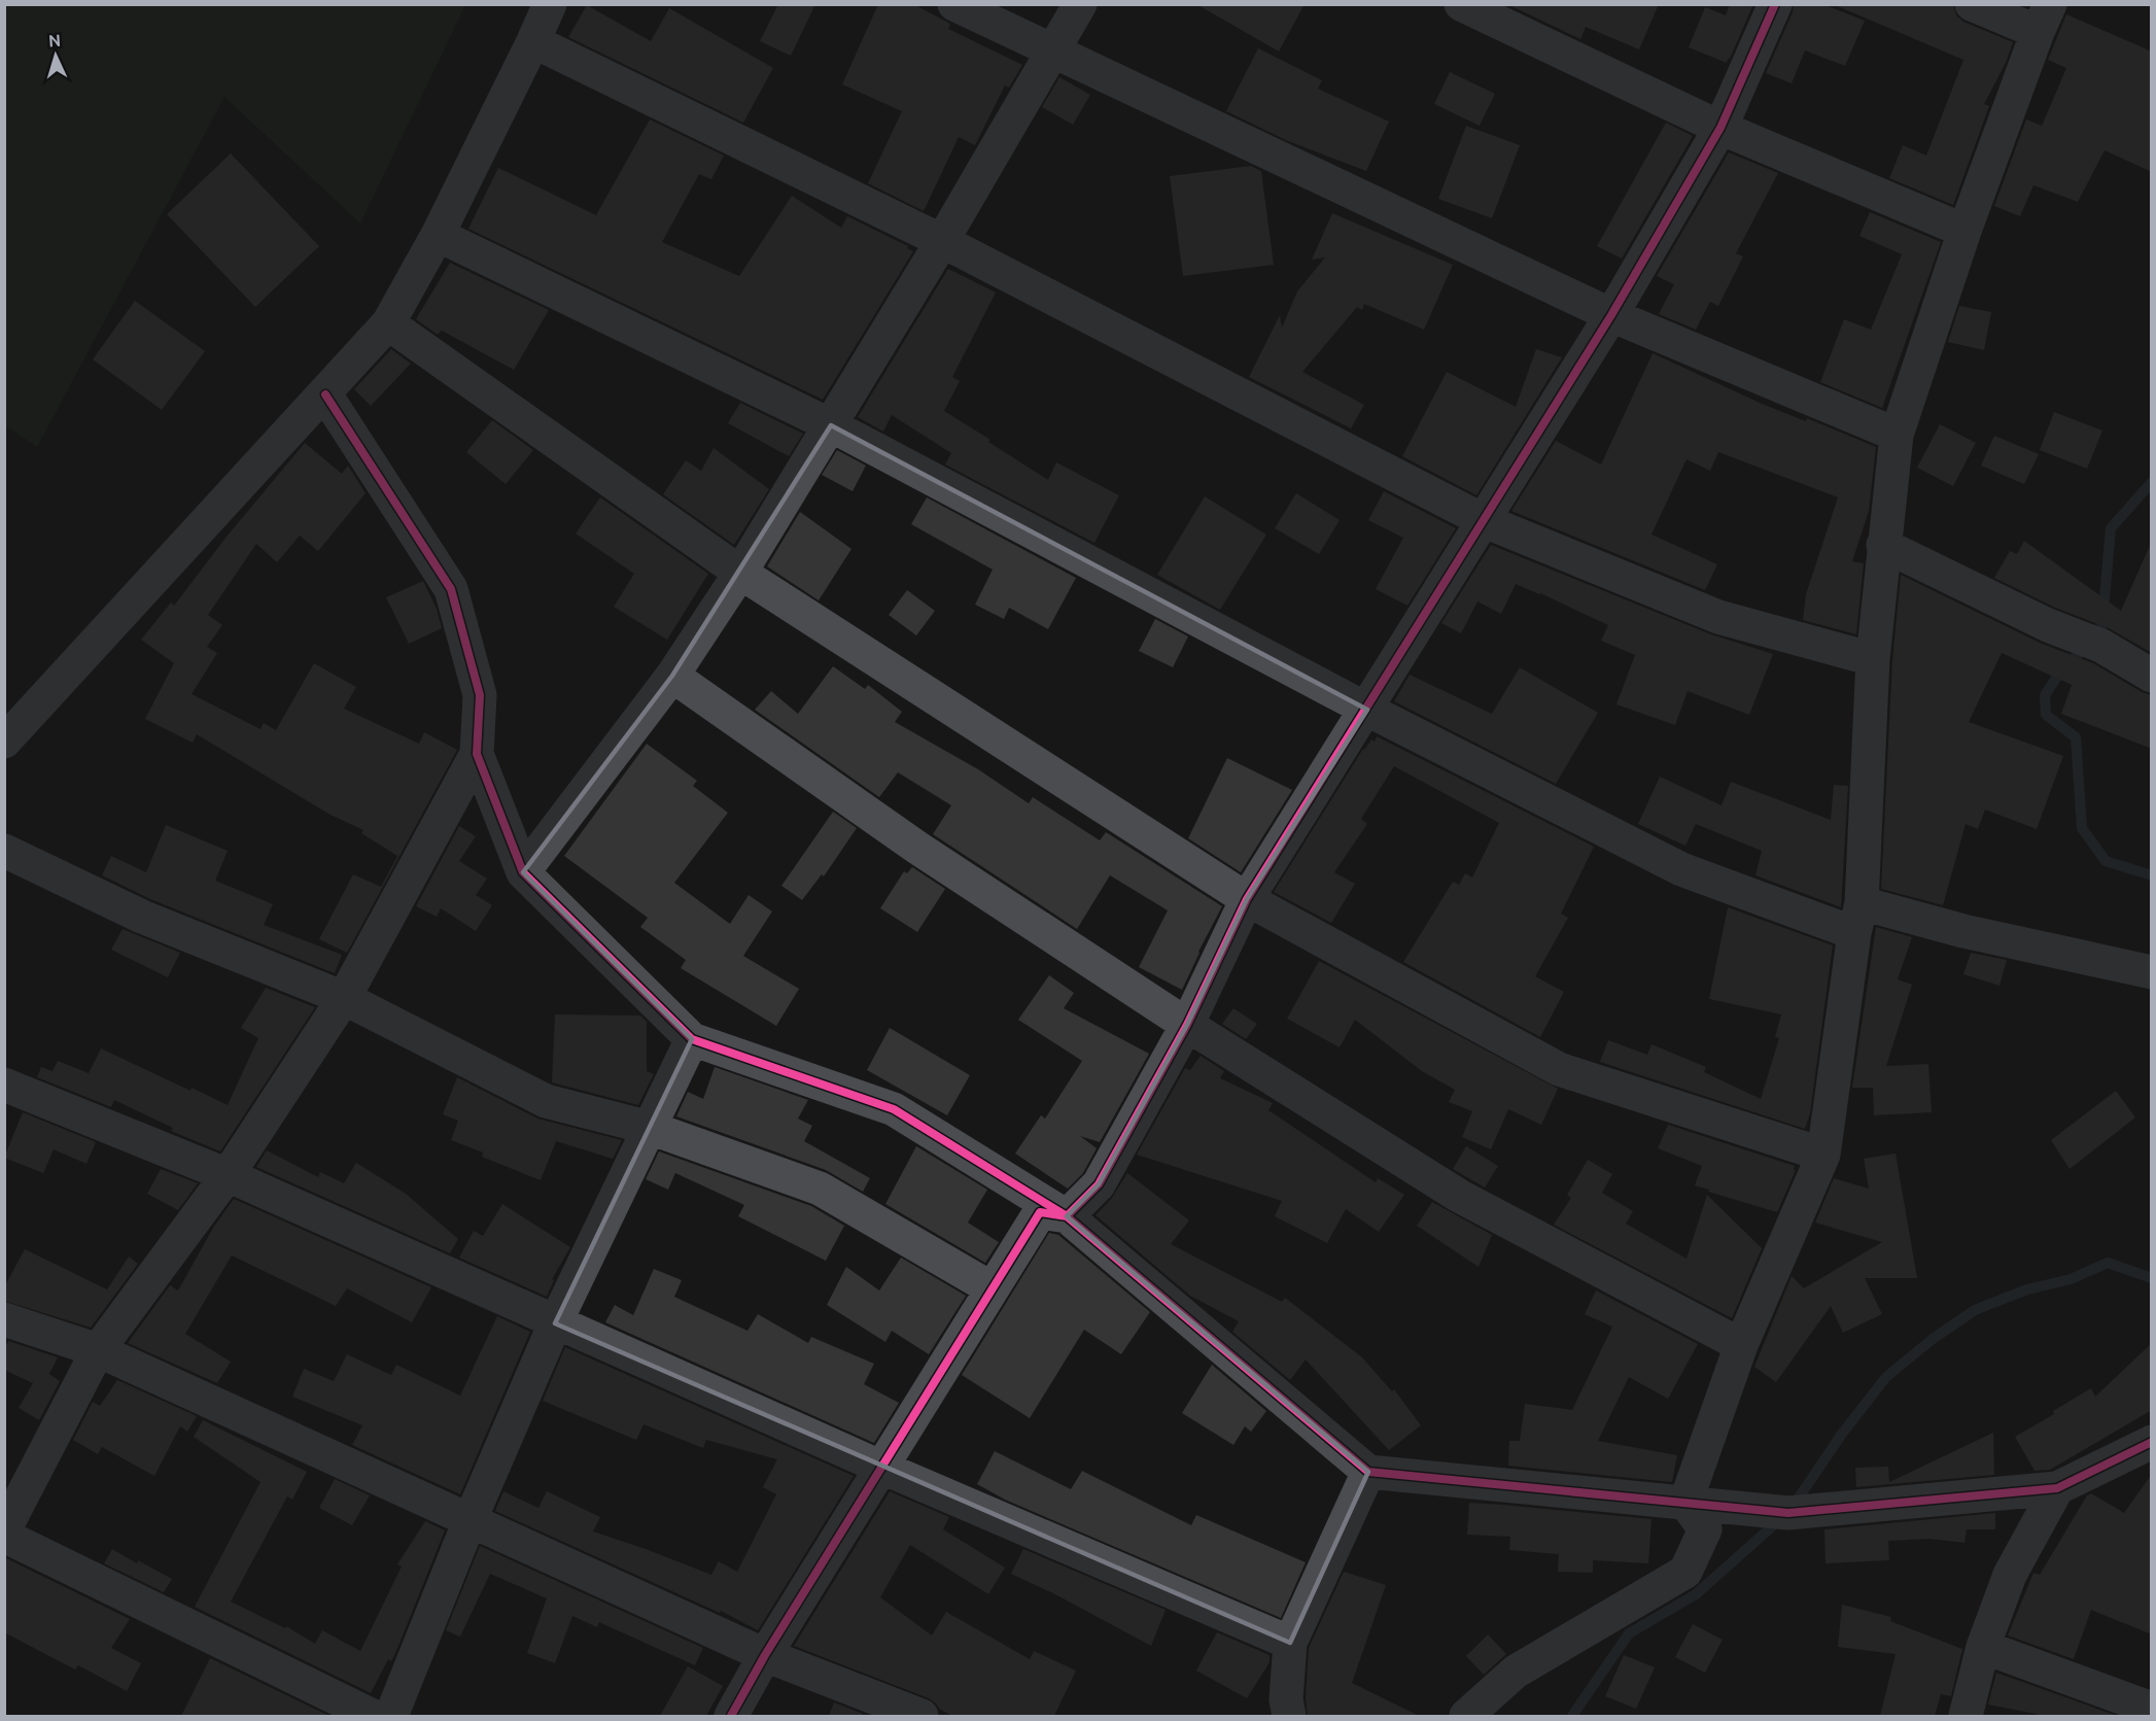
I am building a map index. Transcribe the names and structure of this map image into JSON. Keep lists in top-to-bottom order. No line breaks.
{"north":"top"}
